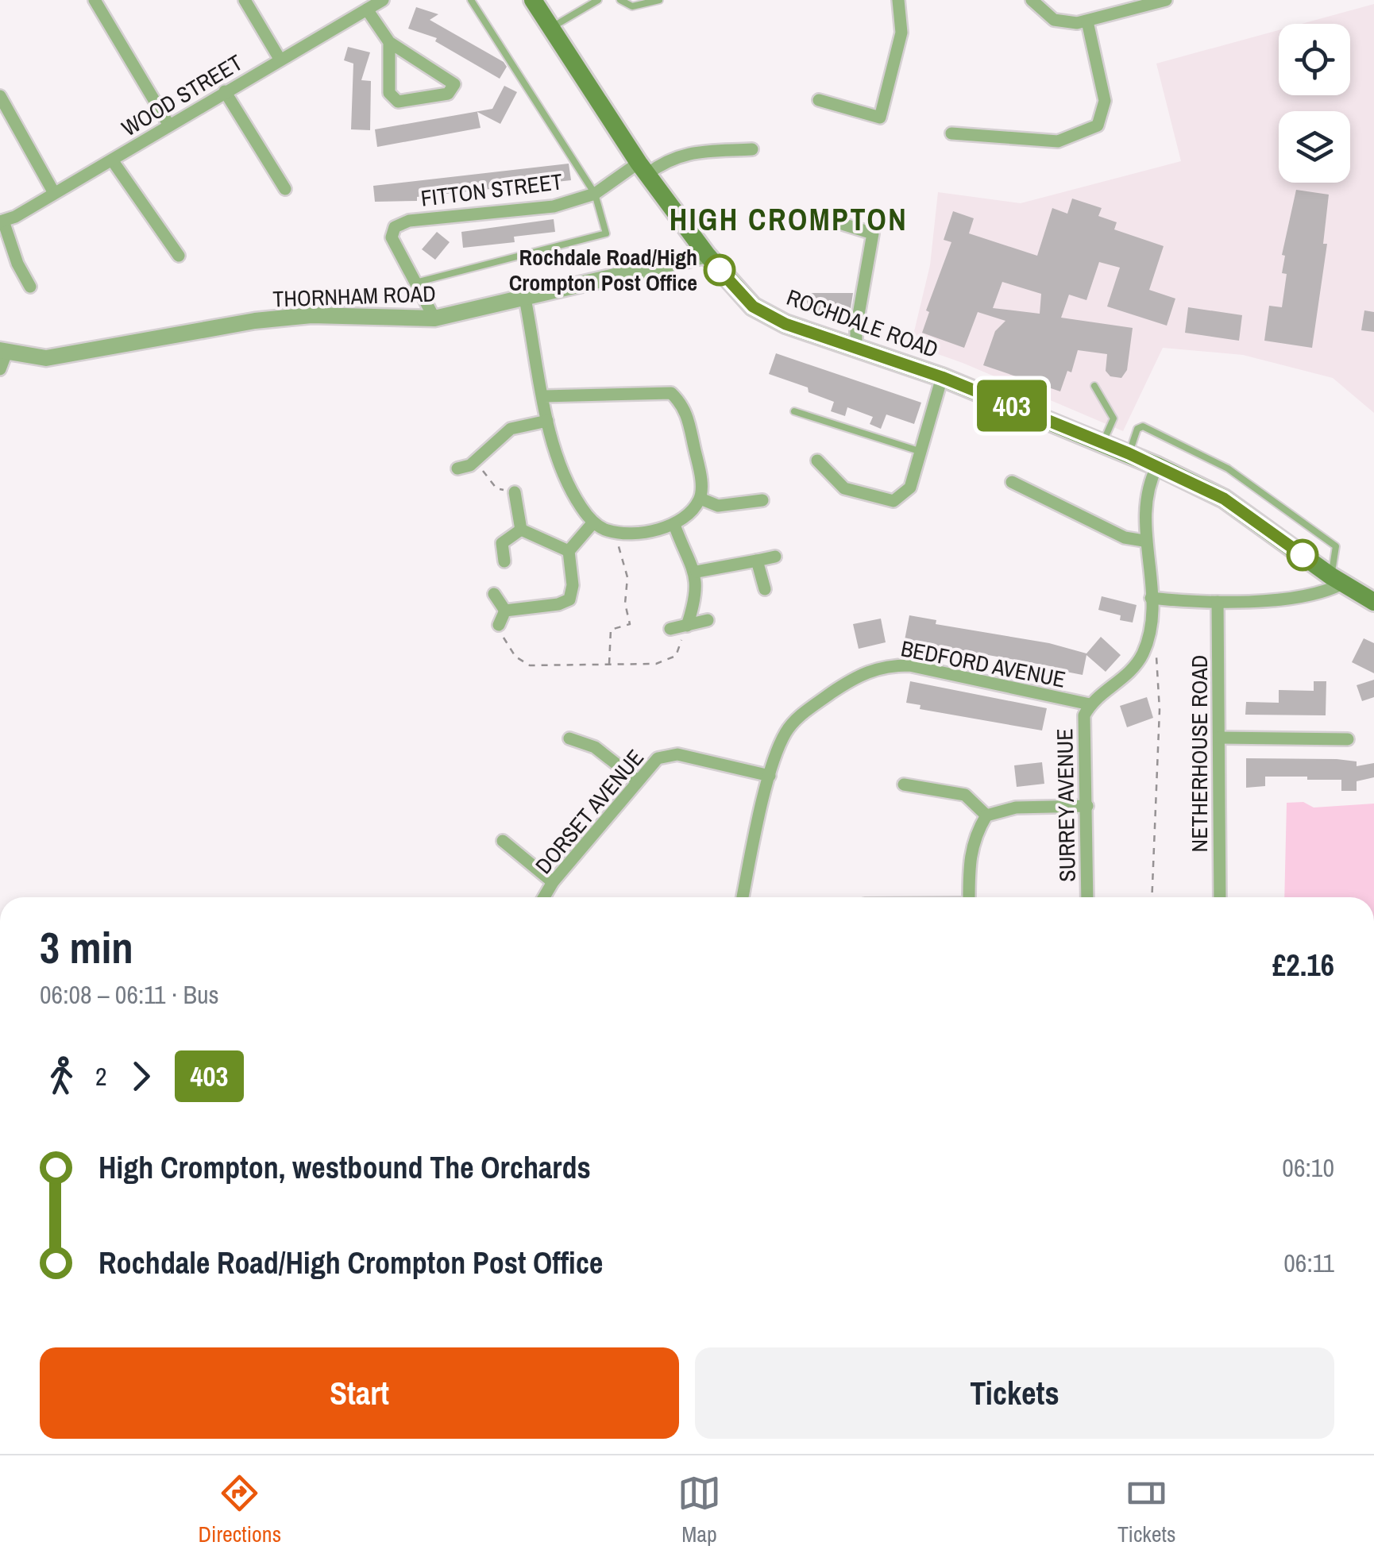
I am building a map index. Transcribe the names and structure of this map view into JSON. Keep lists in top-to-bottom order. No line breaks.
{"streets":{"main road":["ROCHDALE ROAD"],"street":["WOOD STREET","FITTON STREET","THORNHAM ROAD","BEDFORD AVENUE","NETHERHOUSE ROAD","SURREY AVENUE","DORSET AVENUE"]},"crossings":[["FITTON STREET","THORNHAM ROAD"],["FITTON STREET","ROCHDALE ROAD"],["THORNHAM ROAD","ROCHDALE ROAD"],["BEDFORD AVENUE","SURREY AVENUE"],["BEDFORD AVENUE","DORSET AVENUE"]],"districts":["HIGH CROMPTON"],"places":["Rochdale Road/High Crompton Post Office"],"lines":["bus line 403"],"page":{"on_map":"403","heading":["3 min","06:08 – 06:11 · Bus","£2.16"],"legs":["2","403"],"list":[{"name":"High Crompton, westbound The Orchards","value":"06:10"},{"name":"Rochdale Road/High Crompton Post Office","value":"06:11"}],"buttons":["Start","Tickets"],"tabs":["Directions","Map","Tickets"]}}
